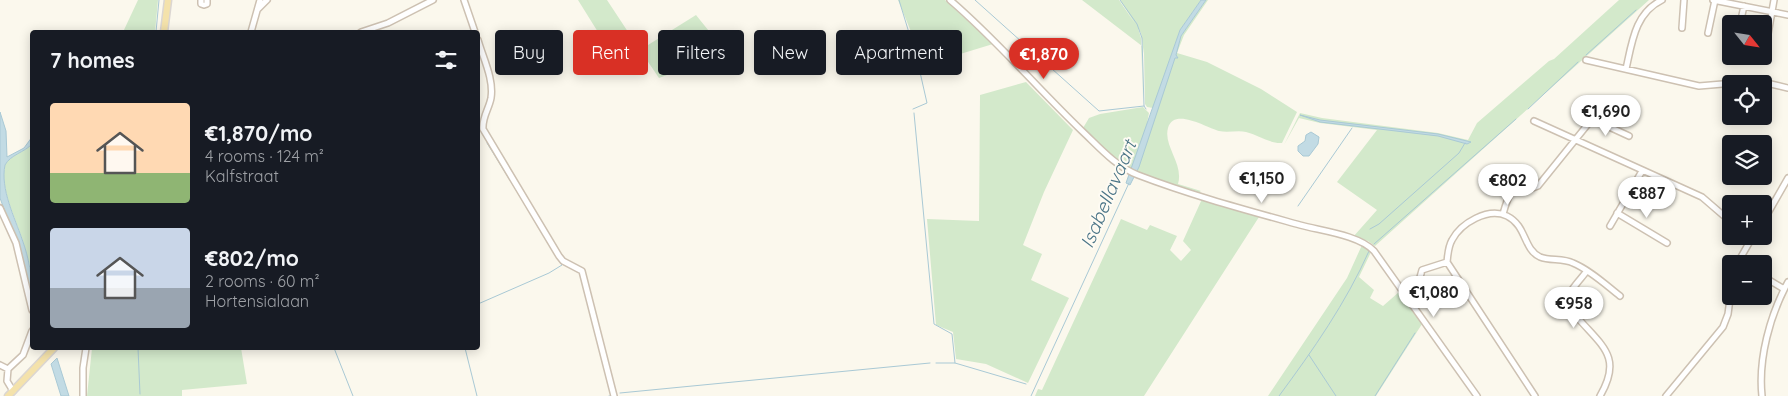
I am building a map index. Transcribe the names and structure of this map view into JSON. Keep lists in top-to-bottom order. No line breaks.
{"water":["Isabellavaart"],"north":"bottom right","page":{"map_buttons":["+","−"],"chip":["Buy","Rent","Filters","New","Apartment"],"heading":"7 homes","price":["€1,870","€1,690","€1,150","€802","€887","€1,080","€958"],"list":[{"name":"€1,870/mo","note":"4 rooms · 124 m² · Kalfstraat"},{"name":"€802/mo","note":"2 rooms · 60 m² · Hortensialaan"}]}}
